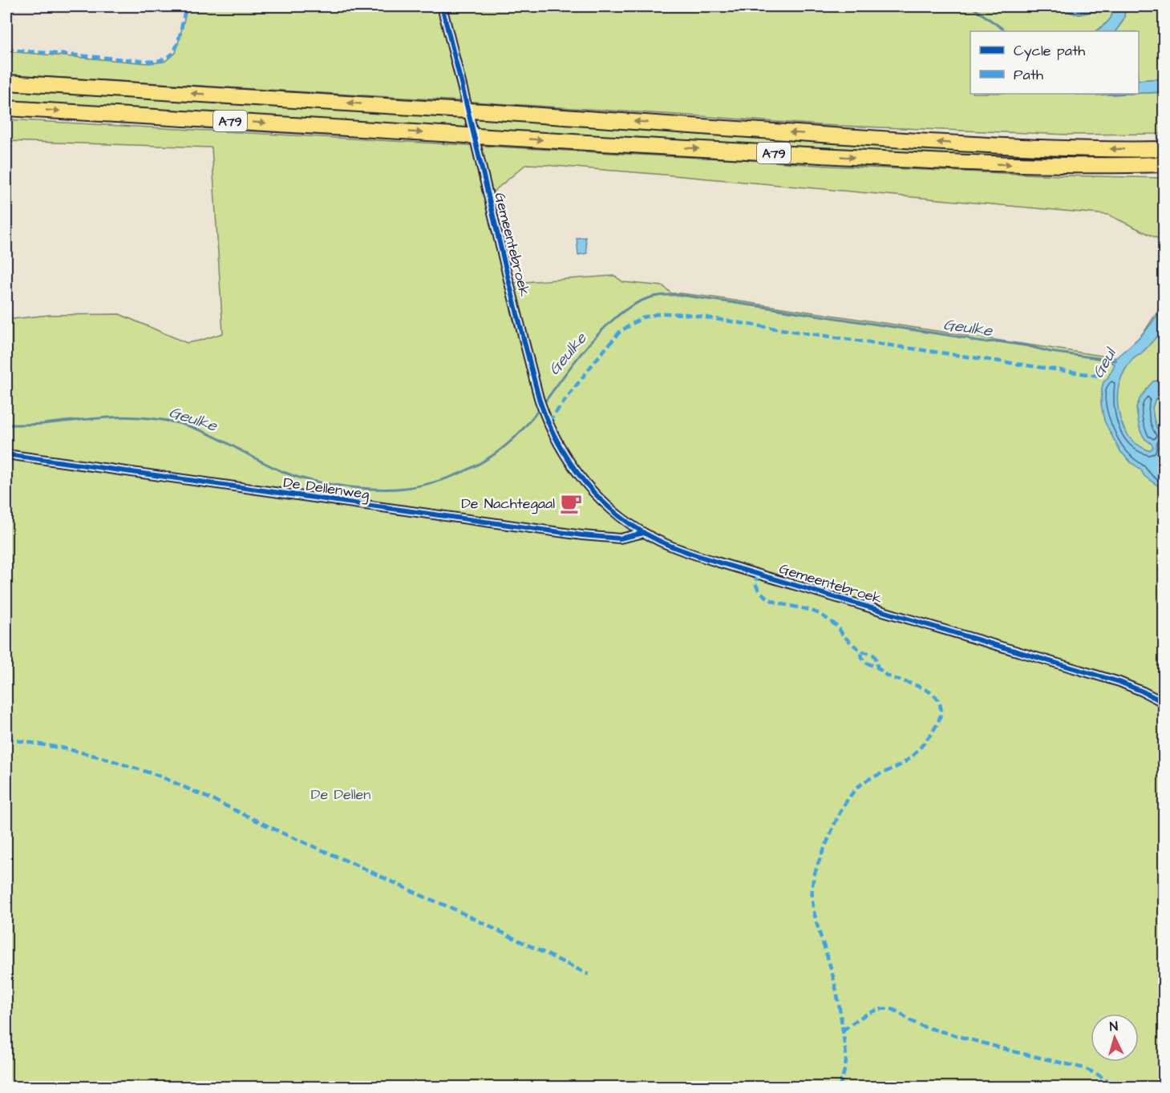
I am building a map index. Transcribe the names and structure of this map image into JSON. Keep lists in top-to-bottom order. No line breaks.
{"streets":{"highway":["A79"],"street":["Gemeentebroek","De Dellenweg"]},"crossings":[["Gemeentebroek","De Dellenweg"]],"water":["Geulke","Geul"],"parks":["De Dellen"],"places":{"cafe":["De Nachtegaal"]},"legend":["Cycle path","Path"],"north":"top"}
